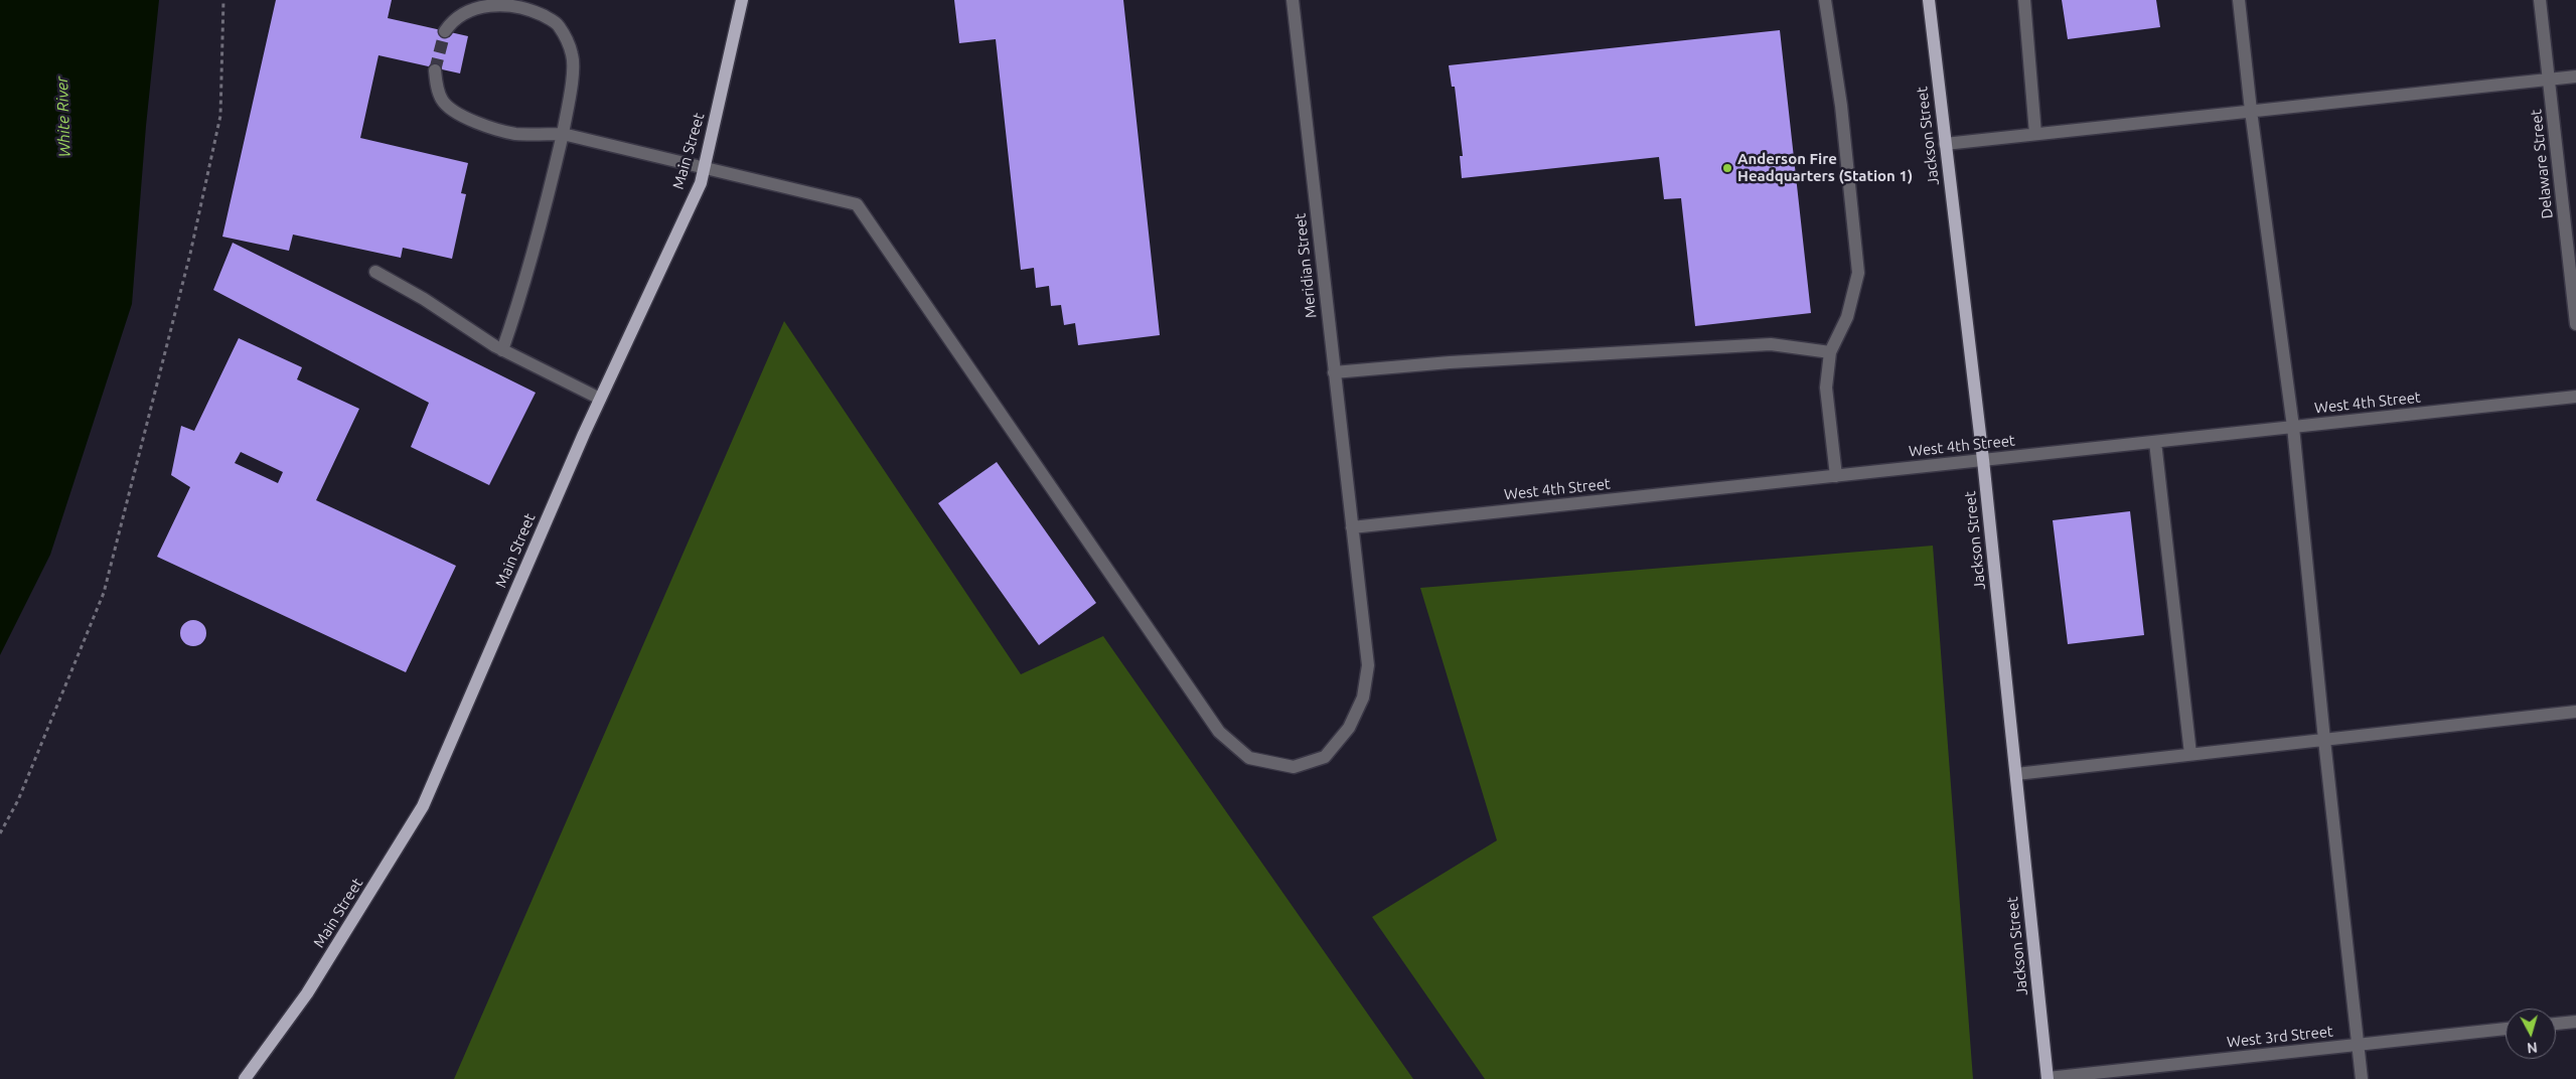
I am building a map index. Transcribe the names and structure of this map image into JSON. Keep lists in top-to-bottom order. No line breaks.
{"streets":{"main road":["Jackson Street","Main Street"],"street":["Delaware Street","Meridian Street","West 4th Street","West 3rd Street"]},"crossings":[["Jackson Street","West 4th Street"],["Jackson Street","West 3rd Street"],["Main Street","Meridian Street"],["Meridian Street","West 4th Street"]],"water":["White River"],"places":["Anderson Fire Headquarters (Station 1)"],"north":"bottom"}
